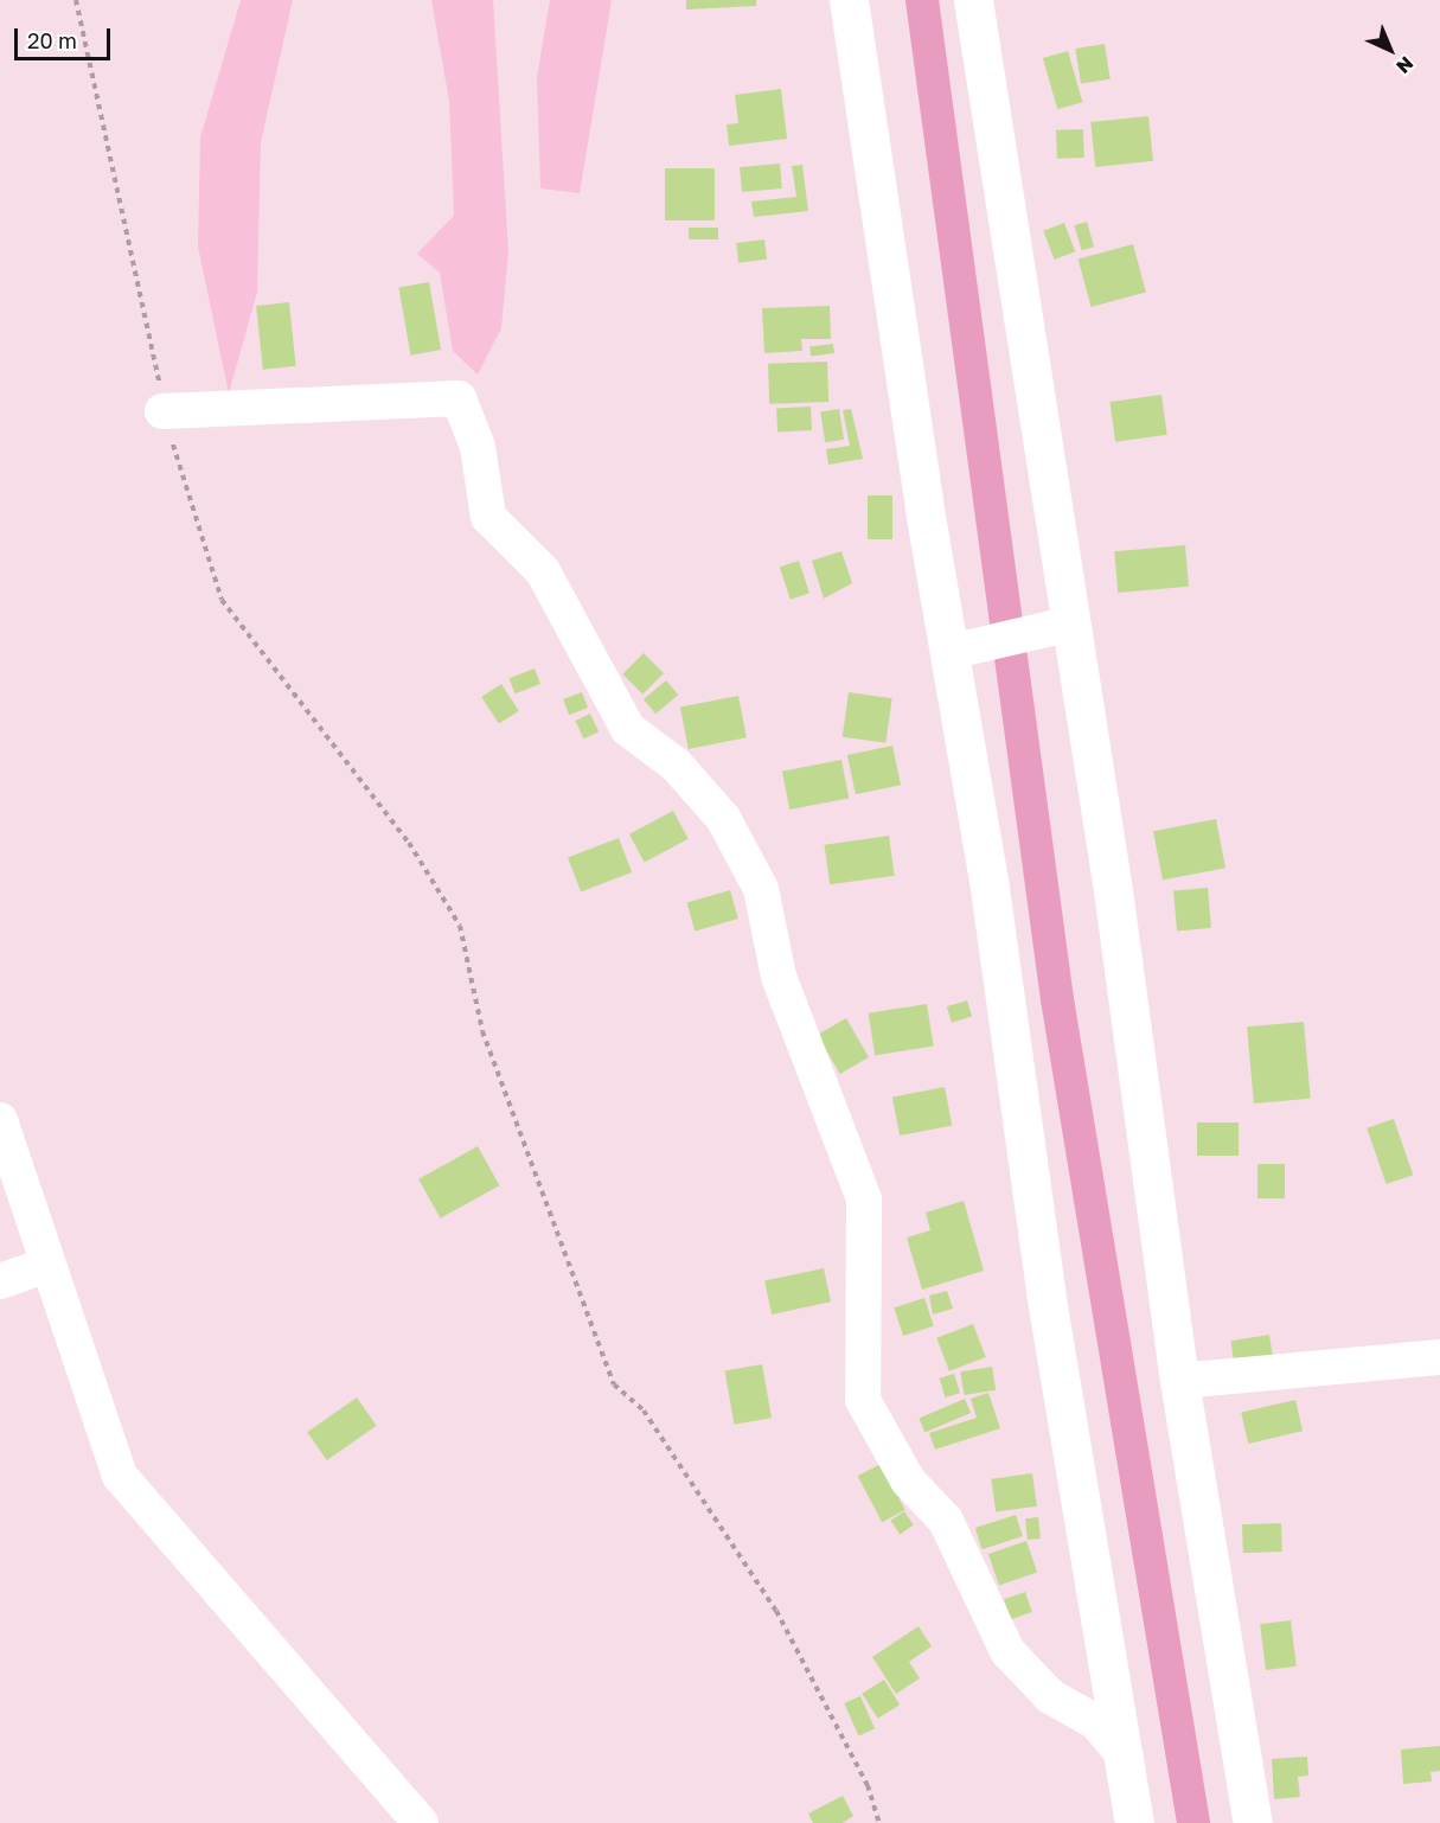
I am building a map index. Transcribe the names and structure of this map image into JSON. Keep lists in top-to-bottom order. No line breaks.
{"scale_bar":"20 m","north":"bottom right"}
